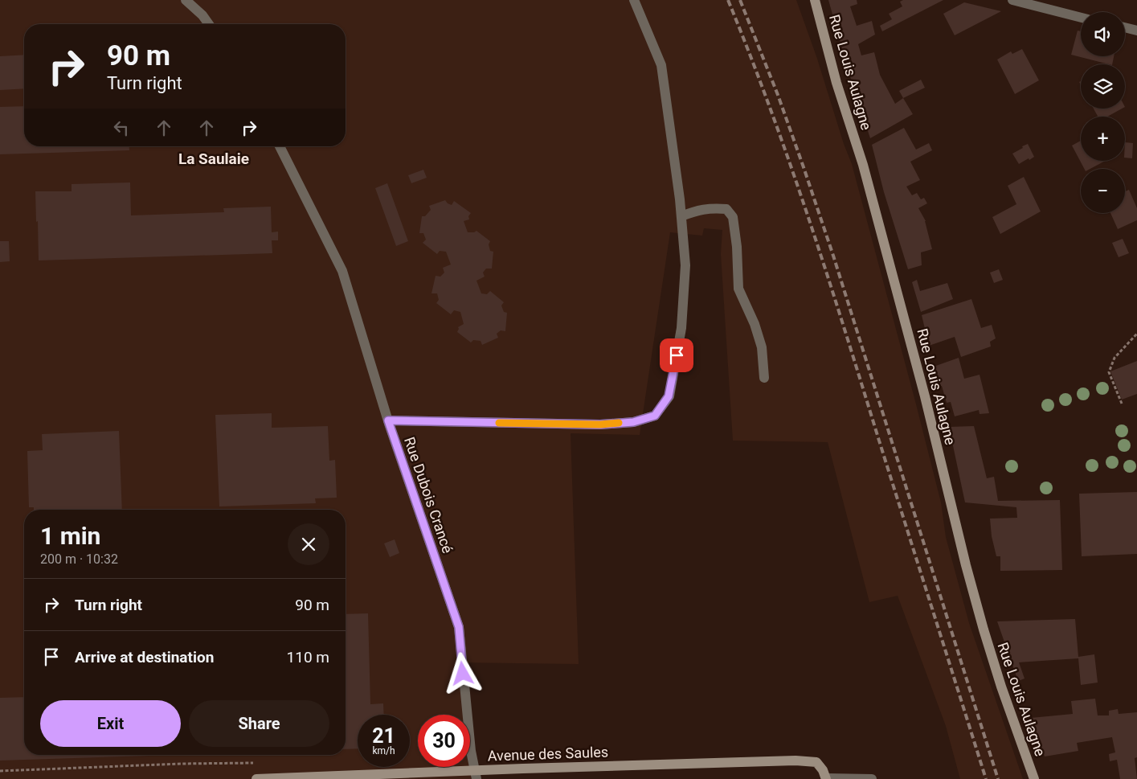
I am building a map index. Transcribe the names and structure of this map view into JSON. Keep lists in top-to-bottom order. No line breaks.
{"streets":{"street":["Rue Louis Aulagne","Rue Dubois Crancé","Avenue des Saules"]},"crossings":[["Rue Dubois Crancé","Avenue des Saules"]],"districts":["La Saulaie"],"page":{"map_buttons":["+","−"],"turn":["90 m","Turn right"],"heading":["1 min","200 m · 10:32"],"list":[{"name":"Turn right","value":"90 m"},{"name":"Arrive at destination","value":"110 m"}],"buttons":["Exit","Share"],"speed":"21 km/h","limit":"30"}}
